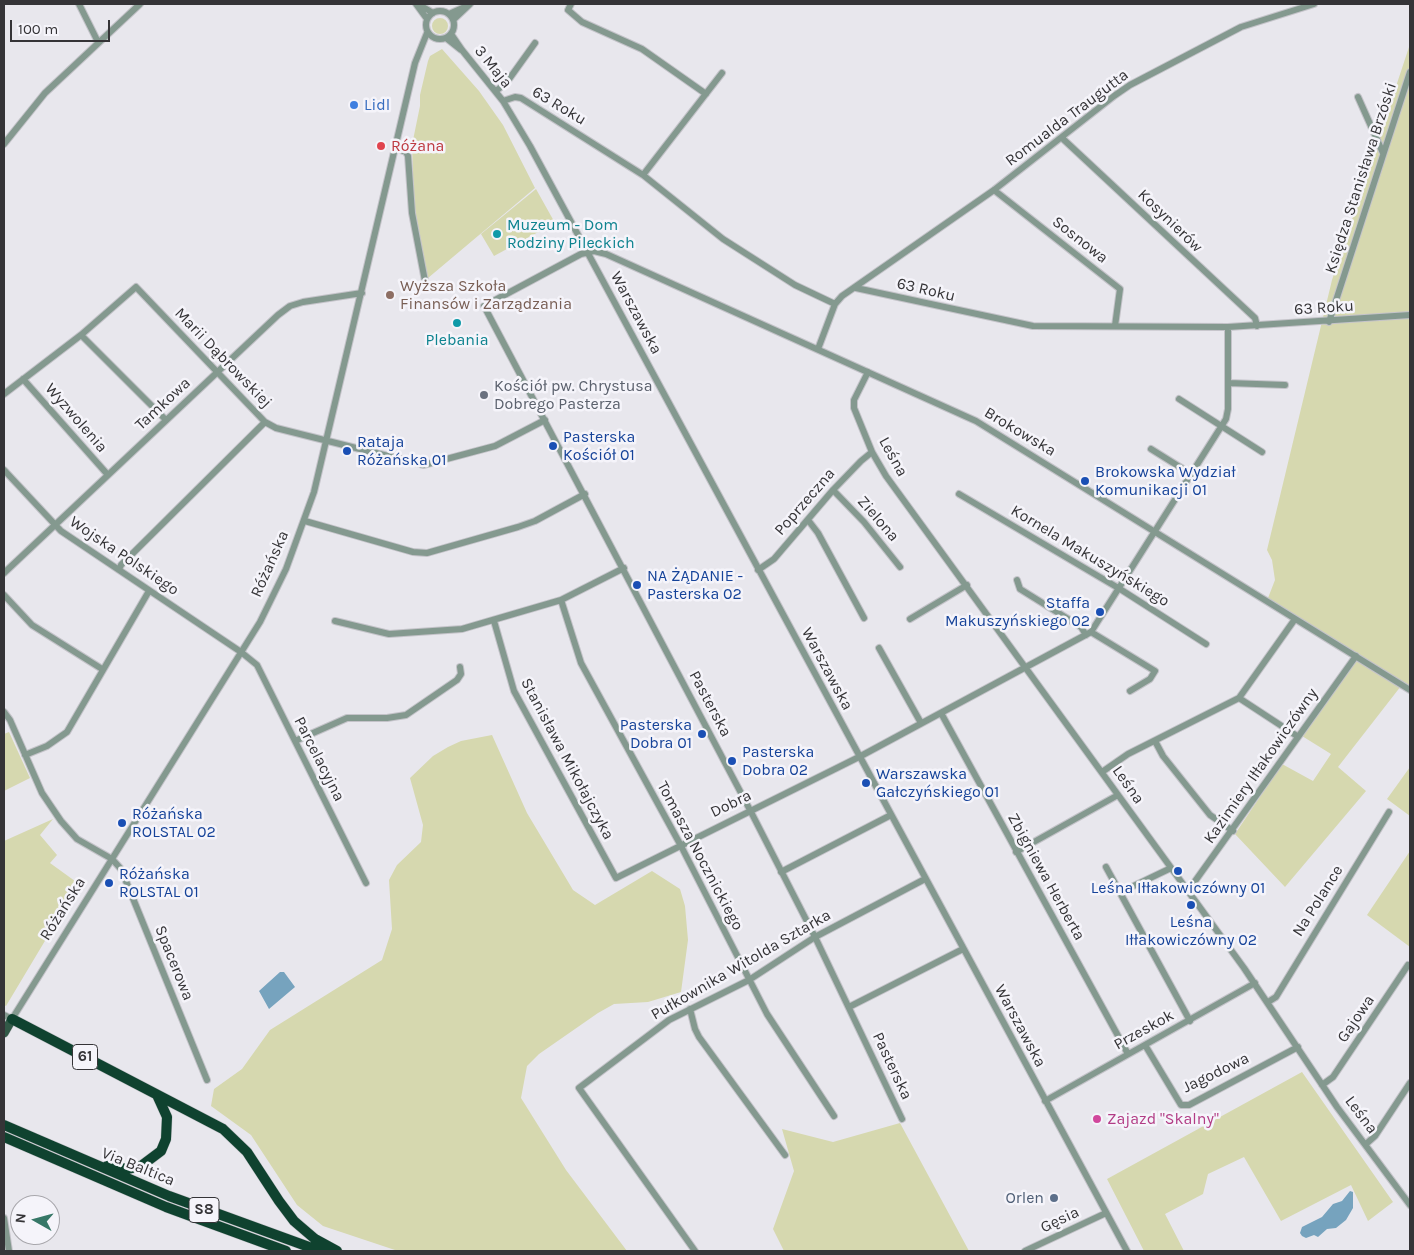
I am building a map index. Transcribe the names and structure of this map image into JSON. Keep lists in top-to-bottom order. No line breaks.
{"streets":{"highway":["61","Via Baltica","S8"],"main road":["Różańska"],"street":["3 Maja","63 Roku","Romualda Traugutta","Księdza Stanisława Brzóski","Kosynierów","Sosnowa","Warszawska","Marii Dąbrowskiej","Tamkowa","Wyzwolenia","Brokowska","Leśna","Poprzeczna","Zielona","Wojska Polskiego","Kornela Makuszyńskiego","Pasterska","Parcelacyjna","Stanisława Mikołajczyka","Kazimiery Iłłakowiczówny","Dobra","Tomasza Nocznickiego","Zbigniewa Herberta","Na Polance","Spacerowa","Pułkownika Witolda Sztarka","Gajowa","Przeskok","Jagodowa","Gęsia"]},"crossings":[["3 Maja","63 Roku"],["3 Maja","Warszawska"],["3 Maja","Różańska"],["63 Roku","Romualda Traugutta"],["63 Roku","Księdza Stanisława Brzóski"],["63 Roku","Kosynierów"],["63 Roku","Sosnowa"],["63 Roku","Warszawska"],["Romualda Traugutta","Kosynierów"],["Romualda Traugutta","Sosnowa"],["Warszawska","Brokowska"],["Warszawska","Poprzeczna"],["Warszawska","Pasterska"],["Warszawska","Dobra"],["Warszawska","Pułkownika Witolda Sztarka"],["Warszawska","Przeskok"],["Warszawska","Gęsia"],["Marii Dąbrowskiej","Tamkowa"],["Marii Dąbrowskiej","Różańska"],["Marii Dąbrowskiej","Pasterska"],["Tamkowa","Wyzwolenia"],["Tamkowa","Wojska Polskiego"],["Tamkowa","Różańska"],["Brokowska","Leśna"],["Brokowska","Pasterska"],["Brokowska","Kazimiery Iłłakowiczówny"],["Leśna","Poprzeczna"],["Leśna","Kazimiery Iłłakowiczówny"],["Leśna","Dobra"],["Leśna","Na Polance"],["Leśna","Gajowa"],["Leśna","Przeskok"],["Leśna","Jagodowa"],["Poprzeczna","Zielona"],["Wojska Polskiego","Różańska"],["Wojska Polskiego","Parcelacyjna"],["Różańska","Parcelacyjna"],["Różańska","Spacerowa"],["Różańska","61"],["Pasterska","Dobra"],["Pasterska","Pułkownika Witolda Sztarka"],["Stanisława Mikołajczyka","Dobra"],["Dobra","Tomasza Nocznickiego"],["Dobra","Zbigniewa Herberta"],["Tomasza Nocznickiego","Pułkownika Witolda Sztarka"],["Zbigniewa Herberta","Przeskok"],["Przeskok","Jagodowa"]],"places":["Lidl","Różana","Muzeum - Dom Rodziny Pileckich","Wyższa Szkoła Finansów i Zarządzania","Plebania","Kościół pw. Chrystusa Dobrego Pasterza","Pasterska Kościół 01","Rataja Różańska 01","Brokowska Wydział Komunikacji 01","NA ŻĄDANIE - Pasterska 02","Staffa Makuszyńskiego 02","Pasterska Dobra 01","Pasterska Dobra 02","Warszawska Gałczyńskiego 01","Różańska ROLSTAL 02","Leśna Iłłakowiczówny 01","Różańska ROLSTAL 01","Leśna Iłłakowiczówny 02","Zajazd \"Skalny\"","Orlen"],"scale_bar":"100 m","north":"left"}
